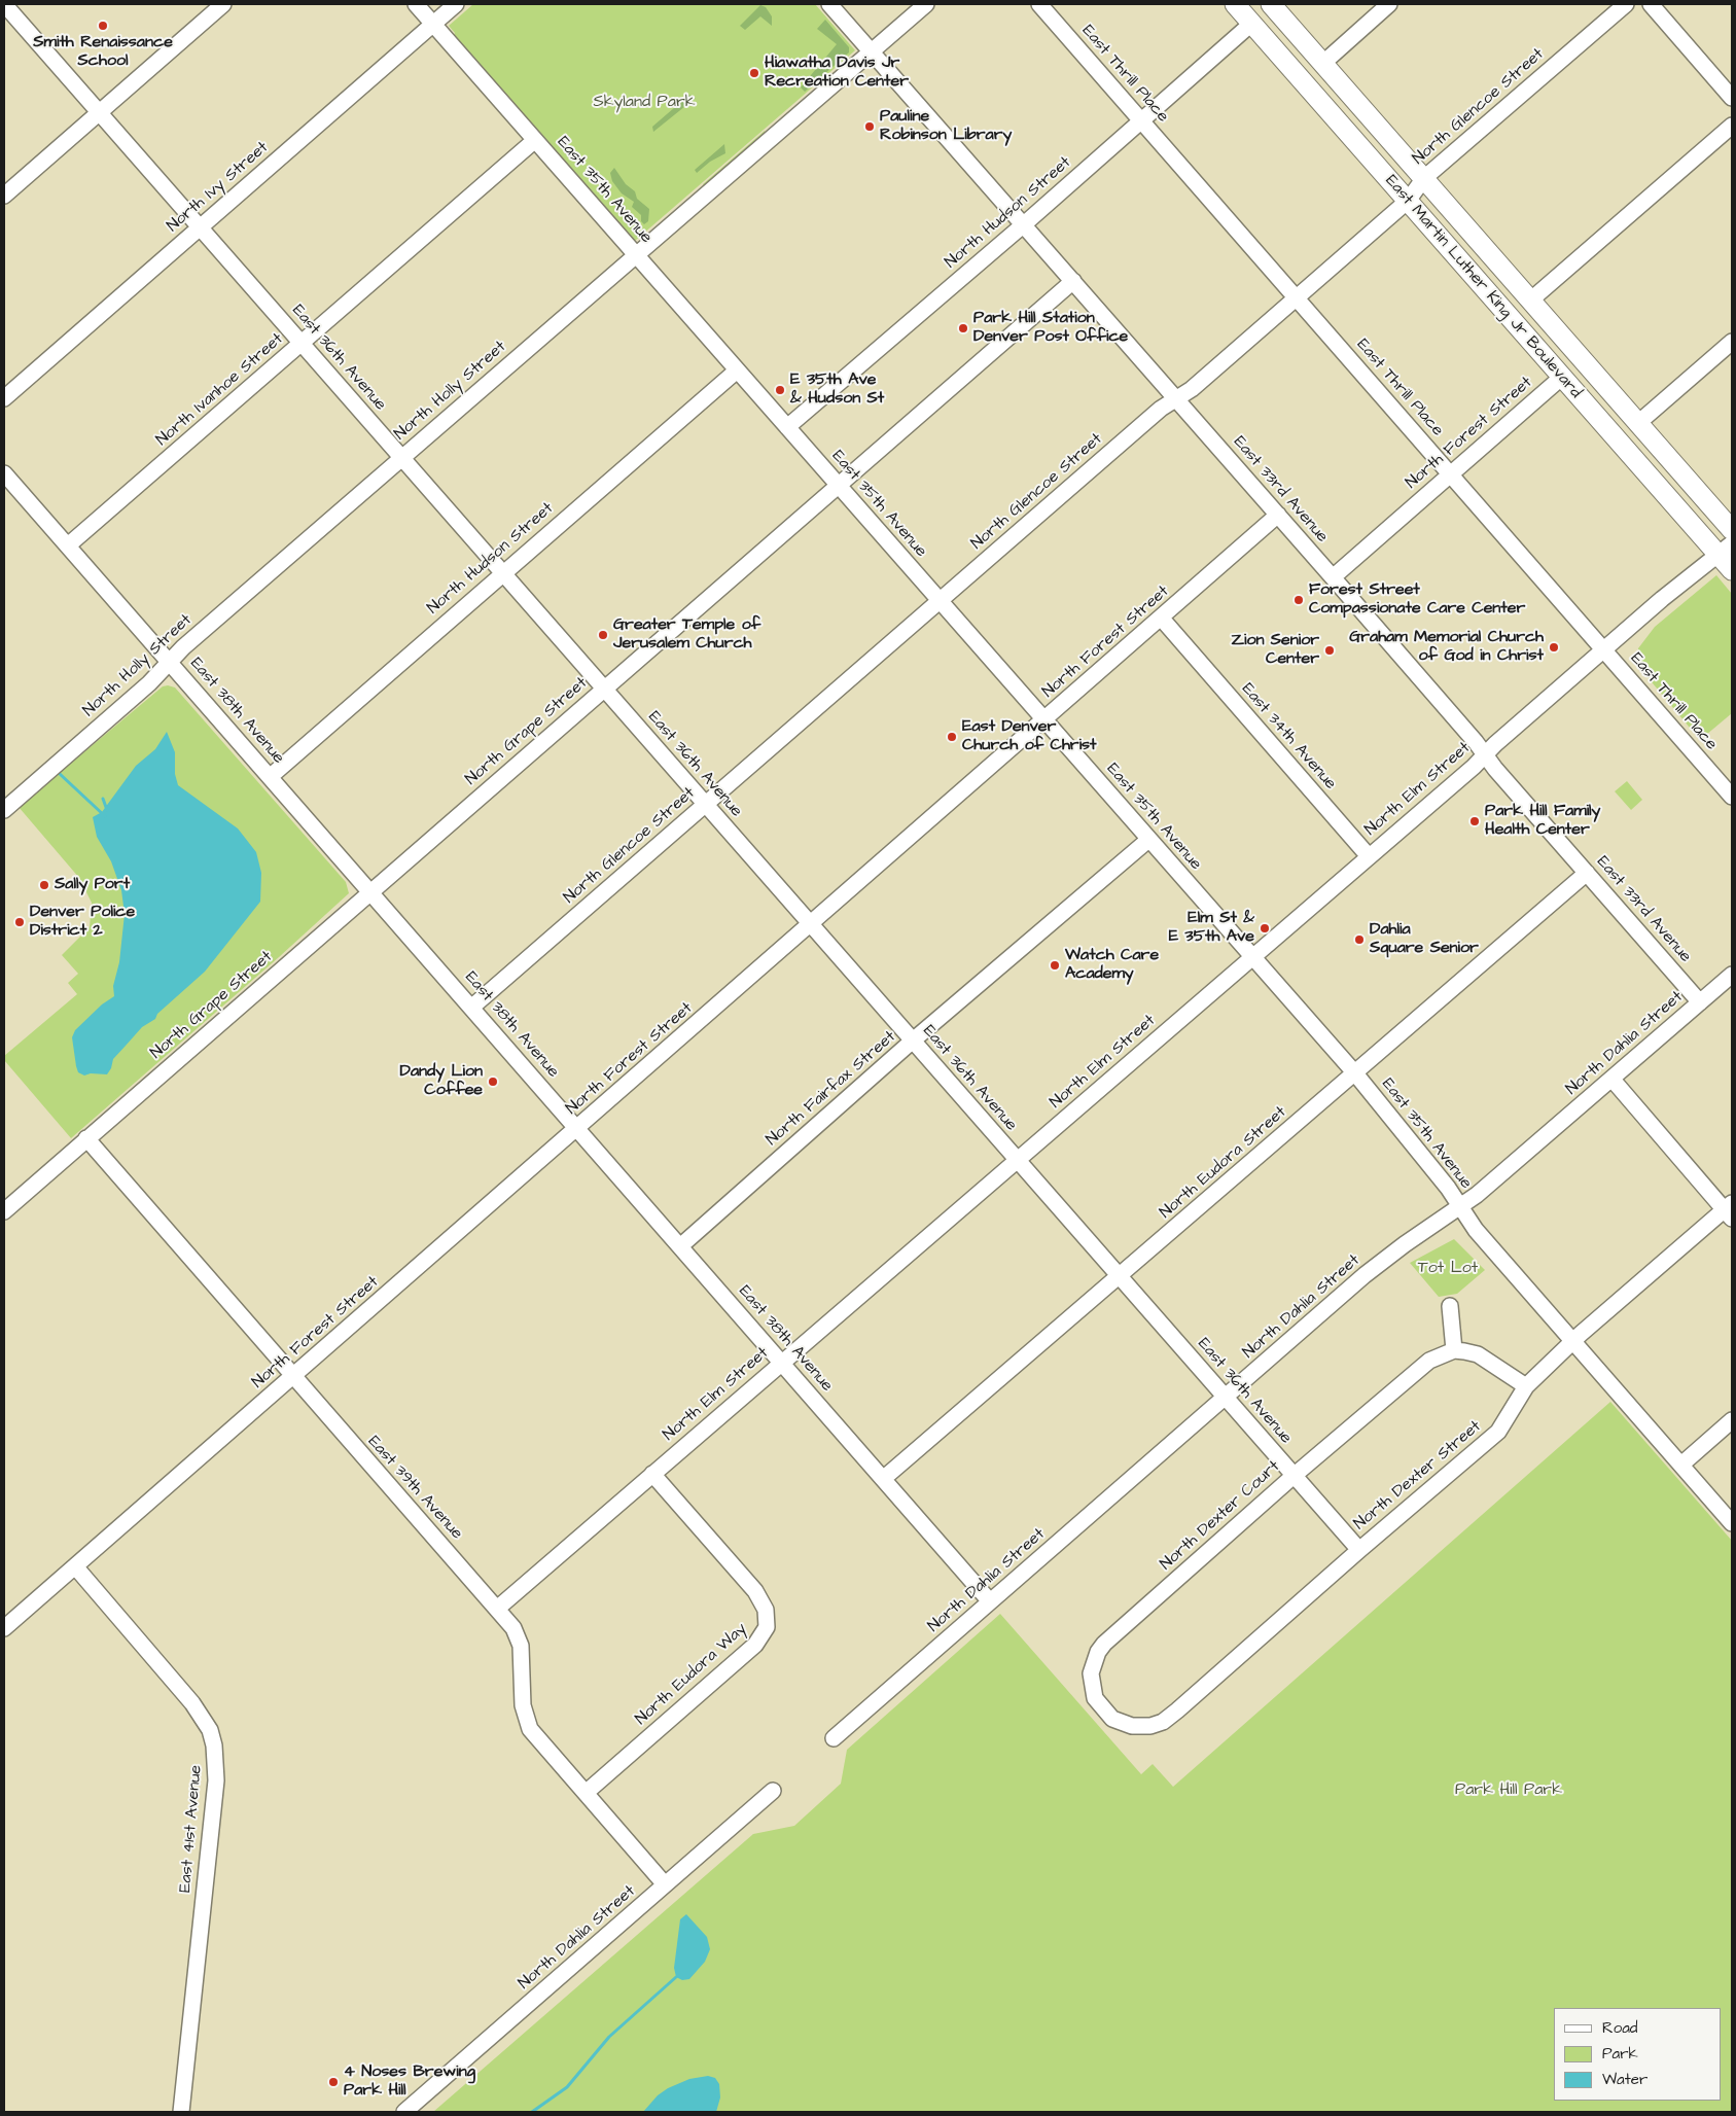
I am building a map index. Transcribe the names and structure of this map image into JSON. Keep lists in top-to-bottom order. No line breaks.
{"streets":{"main road":["East Martin Luther King Jr Boulevard"],"street":["East Thrill Place","North Glencoe Street","North Ivy Street","East 35th Avenue","North Hudson Street","East 36th Avenue","North Ivanhoe Street","North Holly Street","North Forest Street","East 33rd Avenue","East 38th Avenue","North Grape Street","East 34th Avenue","North Elm Street","North Dahlia Street","North Fairfax Street","North Eudora Street","North Dexter Street","East 39th Avenue","North Dexter Court","North Eudora Way","East 41st Avenue"]},"crossings":[["East Thrill Place","North Glencoe Street"],["East Thrill Place","North Hudson Street"],["East Thrill Place","North Forest Street"],["East Thrill Place","North Elm Street"],["North Glencoe Street","East 35th Avenue"],["North Glencoe Street","East Martin Luther King Jr Boulevard"],["North Glencoe Street","East 36th Avenue"],["North Glencoe Street","East 33rd Avenue"],["North Glencoe Street","East 38th Avenue"],["North Ivy Street","East 35th Avenue"],["North Ivy Street","East 36th Avenue"],["East 35th Avenue","North Hudson Street"],["East 35th Avenue","North Ivanhoe Street"],["East 35th Avenue","North Holly Street"],["East 35th Avenue","North Forest Street"],["East 35th Avenue","North Grape Street"],["East 35th Avenue","North Elm Street"],["East 35th Avenue","North Dahlia Street"],["East 35th Avenue","North Fairfax Street"],["East 35th Avenue","North Eudora Street"],["East 35th Avenue","North Dexter Street"],["North Hudson Street","East Martin Luther King Jr Boulevard"],["North Hudson Street","East 36th Avenue"],["North Hudson Street","East 33rd Avenue"],["North Hudson Street","East 38th Avenue"],["East Martin Luther King Jr Boulevard","North Forest Street"],["East Martin Luther King Jr Boulevard","North Elm Street"],["East 36th Avenue","North Ivanhoe Street"],["East 36th Avenue","North Holly Street"],["East 36th Avenue","North Forest Street"],["East 36th Avenue","North Grape Street"],["East 36th Avenue","North Elm Street"],["East 36th Avenue","North Dahlia Street"],["East 36th Avenue","North Fairfax Street"],["East 36th Avenue","North Eudora Street"],["East 36th Avenue","North Dexter Street"],["East 36th Avenue","North Dexter Court"],["North Ivanhoe Street","East 38th Avenue"],["North Holly Street","East 33rd Avenue"],["North Holly Street","East 38th Avenue"],["North Forest Street","East 33rd Avenue"],["North Forest Street","East 38th Avenue"],["North Forest Street","East 34th Avenue"],["North Forest Street","East 39th Avenue"],["North Forest Street","East 41st Avenue"],["East 33rd Avenue","North Grape Street"],["East 33rd Avenue","North Elm Street"],["East 33rd Avenue","North Dahlia Street"],["East 33rd Avenue","North Eudora Street"],["East 38th Avenue","North Grape Street"],["East 38th Avenue","North Elm Street"],["East 38th Avenue","North Dahlia Street"],["East 38th Avenue","North Fairfax Street"],["East 38th Avenue","North Eudora Street"],["North Grape Street","East 39th Avenue"],["East 34th Avenue","North Elm Street"],["North Elm Street","East 39th Avenue"],["North Elm Street","North Eudora Way"],["North Dahlia Street","East 39th Avenue"],["North Dexter Street","North Dexter Court"],["East 39th Avenue","North Eudora Way"]],"parks":["Skyland Park","Tot Lot","Park Hill Park"],"places":["Smith Renaissance School","Hiawatha Davis Jr Recreation Center","Pauline Robinson Library","Park Hill Station Denver Post Office","E 35th Ave & Hudson St","Forest Street Compassionate Care Center","Greater Temple of Jerusalem Church","Graham Memorial Church of God in Christ","Zion Senior Center","East Denver Church of Christ","Park Hill Family Health Center","Sally Port","Denver Police District 2","Elm St & E 35th Ave","Dahlia Square Senior","Watch Care Academy","Dandy Lion Coffee","4 Noses Brewing Park Hill"],"legend":["Road","Park","Water"]}
